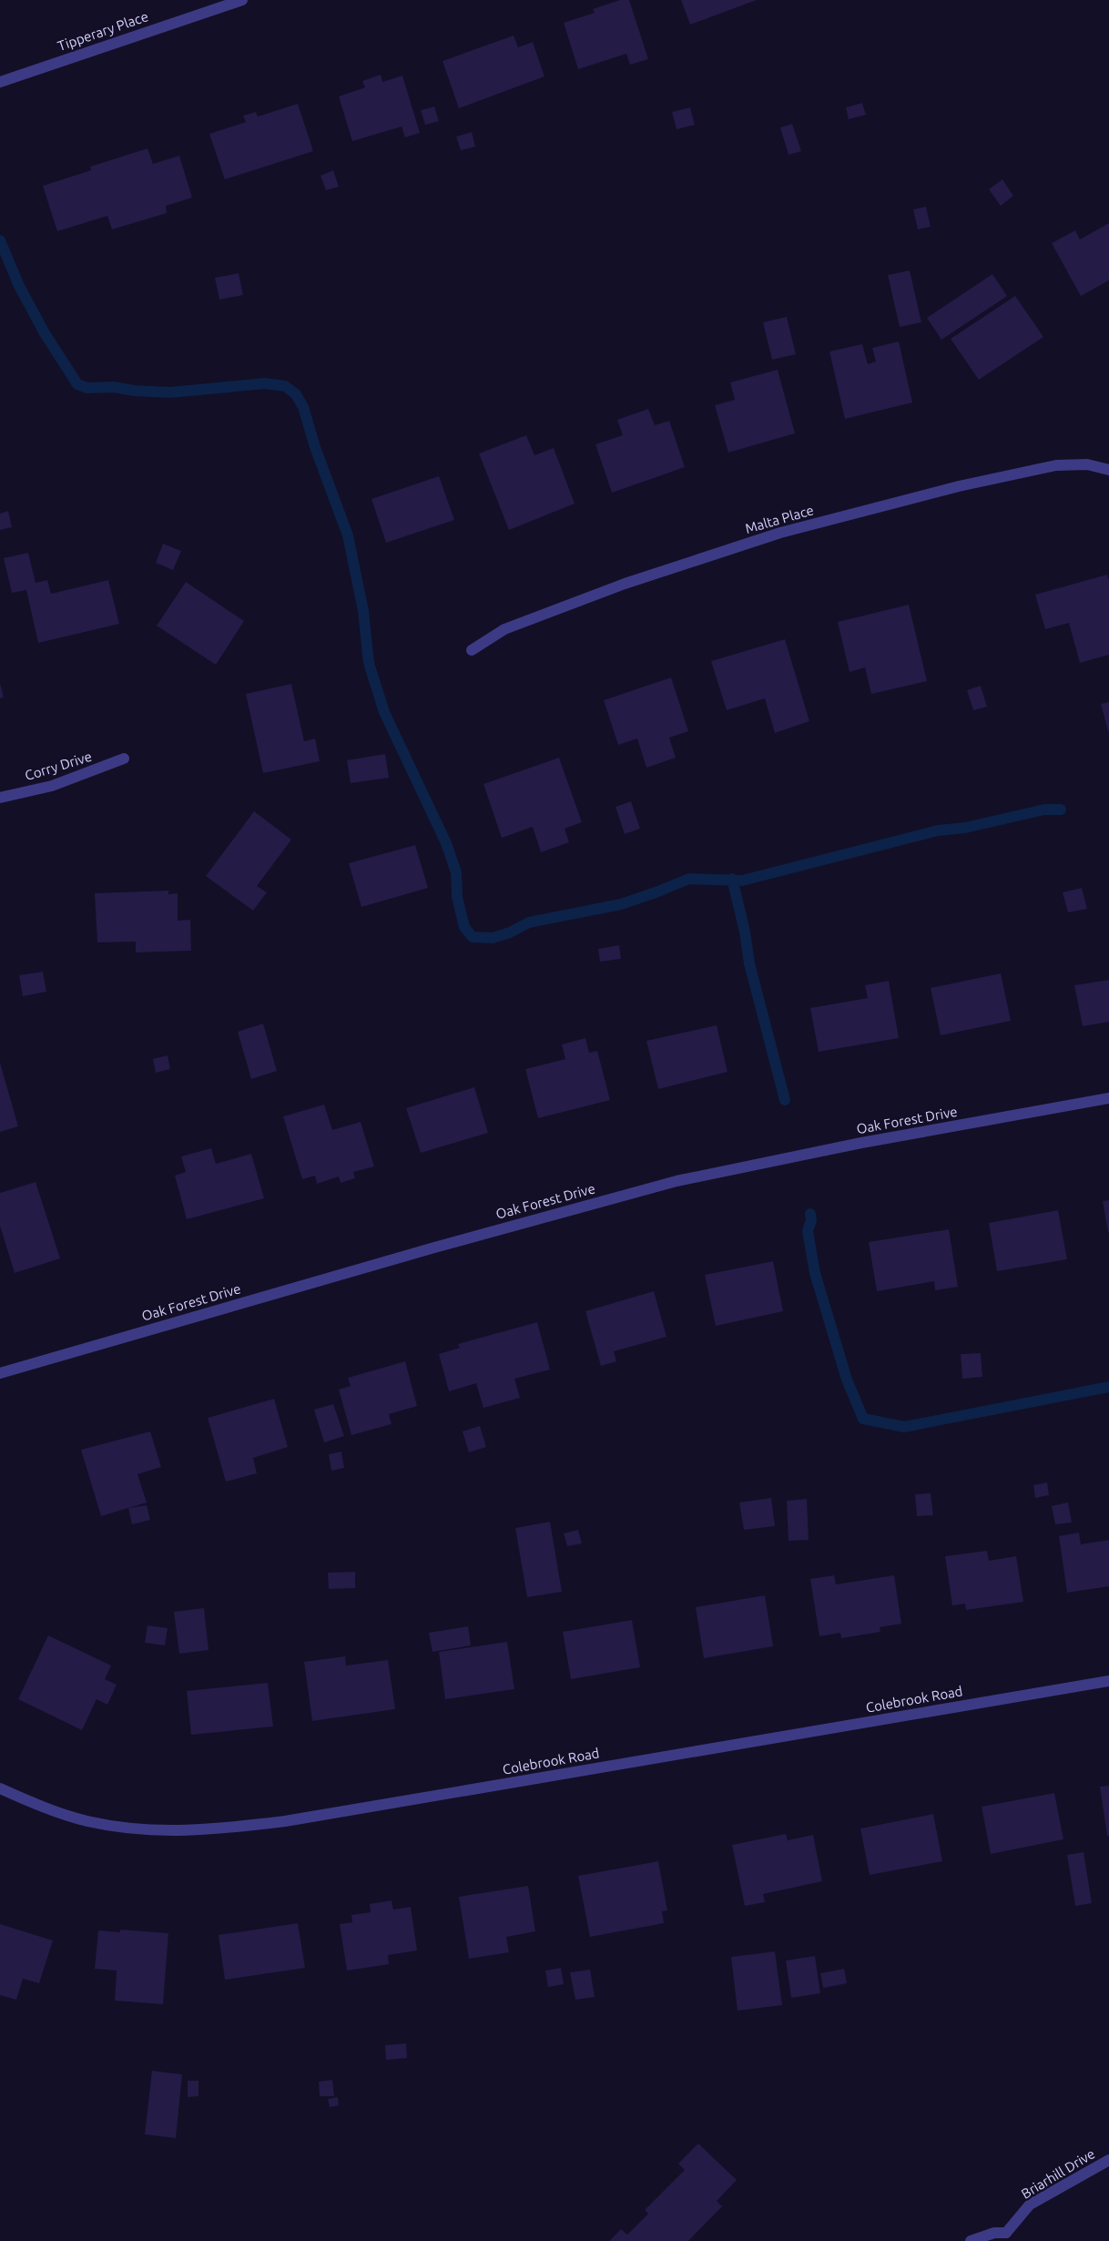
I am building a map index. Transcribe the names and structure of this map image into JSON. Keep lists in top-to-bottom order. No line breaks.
{"streets":{"street":["Tipperary Place","Malta Place","Corry Drive","Oak Forest Drive","Colebrook Road","Briarhill Drive"]}}
